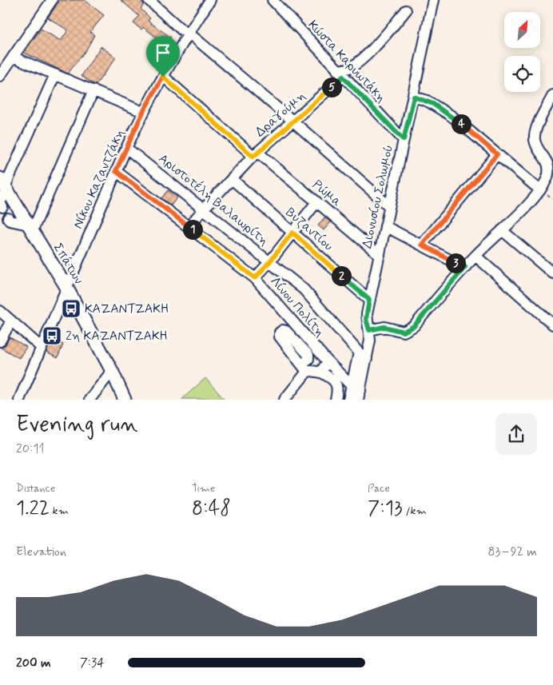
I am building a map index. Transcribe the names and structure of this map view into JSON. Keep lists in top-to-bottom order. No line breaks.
{"streets":{"main road":["Σπάτων"],"street":["Κώστα Καρυωτάκη","Δραγούμη","Νίκου Καζαντζάκη","Ρώμα","Διονυσίου Σολωμού","Αριστοτέλη Βαλαωρίτη","Βυζαντίου","Λίνου Πολίτη"]},"crossings":[["Κώστα Καρυωτάκη","Δραγούμη"],["Κώστα Καρυωτάκη","Διονυσίου Σολωμού"],["Δραγούμη","Ρώμα"],["Δραγούμη","Αριστοτέλη Βαλαωρίτη"],["Δραγούμη","Βυζαντίου"],["Δραγούμη","Λίνου Πολίτη"],["Νίκου Καζαντζάκη","Ρώμα"],["Νίκου Καζαντζάκη","Αριστοτέλη Βαλαωρίτη"],["Νίκου Καζαντζάκη","Σπάτων"],["Νίκου Καζαντζάκη","Λίνου Πολίτη"],["Ρώμα","Διονυσίου Σολωμού"],["Διονυσίου Σολωμού","Αριστοτέλη Βαλαωρίτη"],["Διονυσίου Σολωμού","Βυζαντίου"],["Διονυσίου Σολωμού","Λίνου Πολίτη"]],"places":{"bus stop":["ΚΑΖΑΝΤΖΑΚΗ","2η ΚΑΖΑΝΤΖΑΚΗ"]},"north":"top right","page":{"pins":["5","4","1","3","2"],"heading":["Evening run","20:11"],"stats":[["Distance","1.22 km"],["Time","8:48"],["Pace","7:13 /km"]],"chart":["Elevation","83–92 m"],"list":[{"name":"200 m","note":"7:34"}]}}
